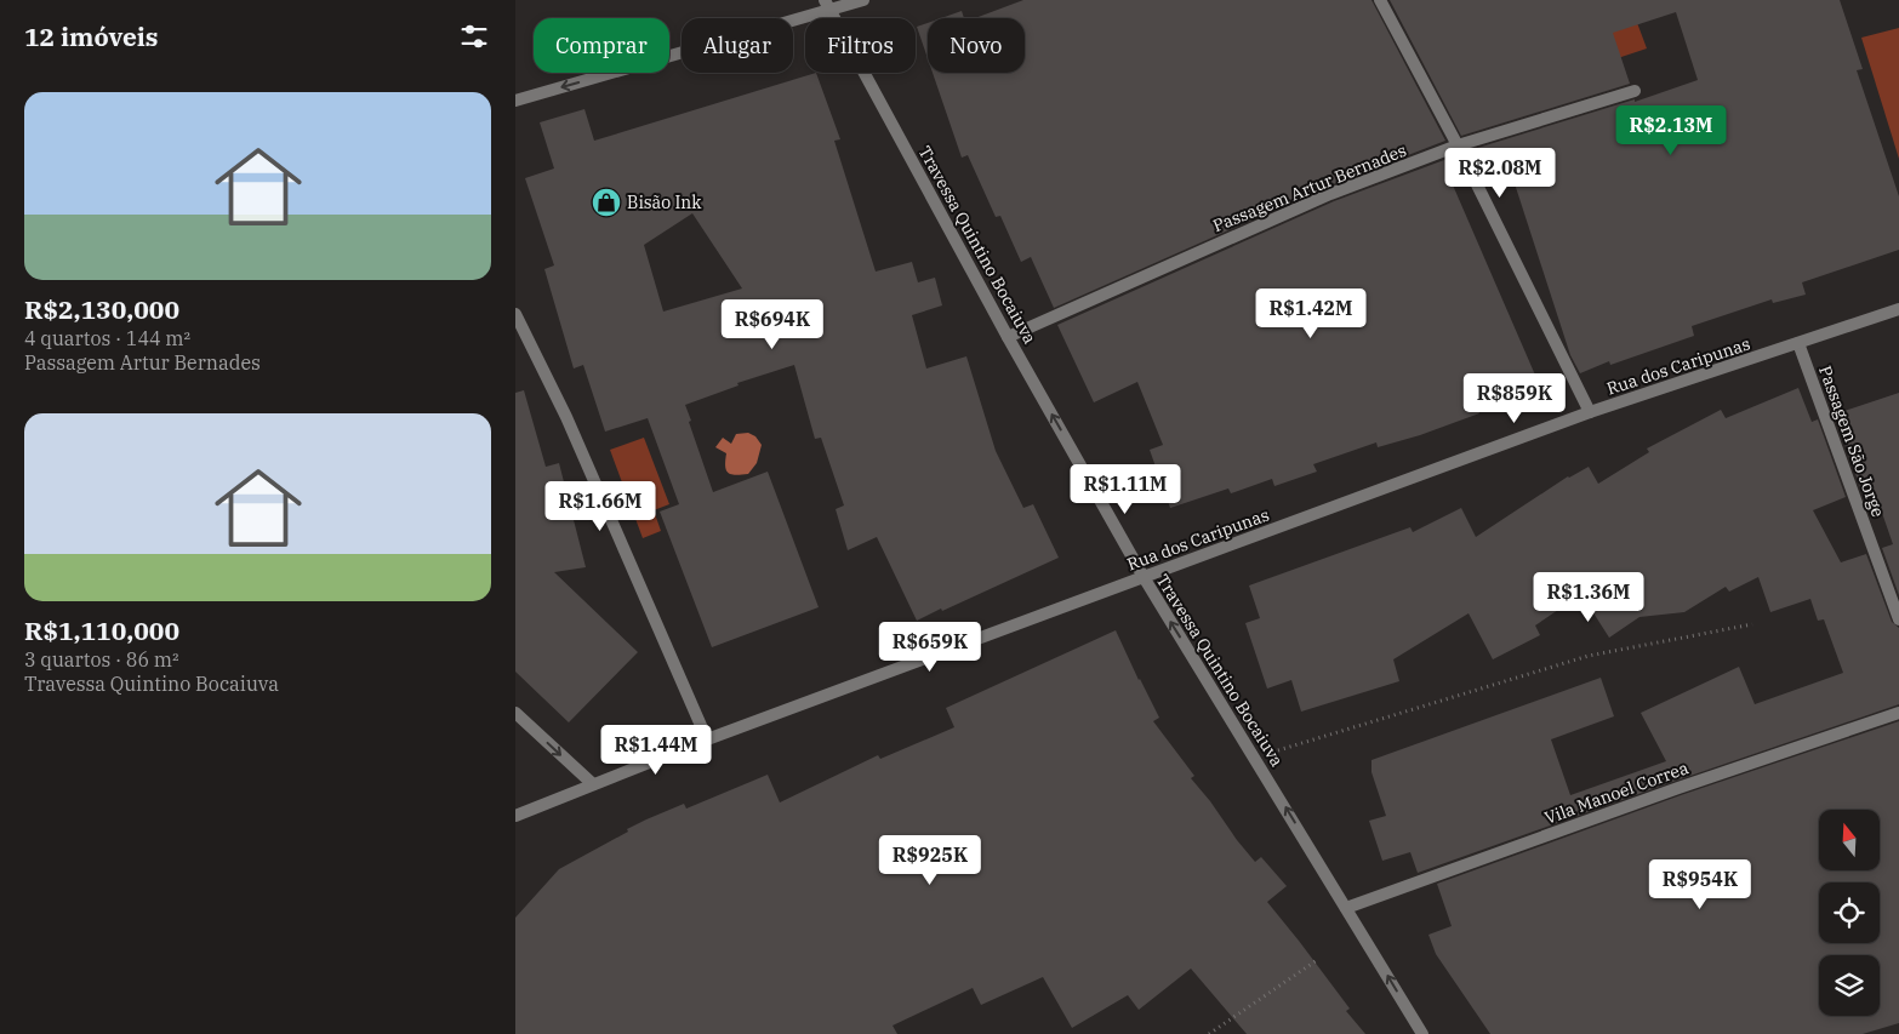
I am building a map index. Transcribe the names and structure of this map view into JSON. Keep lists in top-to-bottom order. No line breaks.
{"streets":{"street":["Passagem Artur Bernades","Travessa Quintino Bocaiuva","Rua dos Caripunas","Passagem São Jorge","Vila Manoel Correa"]},"crossings":[["Passagem Artur Bernades","Travessa Quintino Bocaiuva"],["Travessa Quintino Bocaiuva","Rua dos Caripunas"],["Travessa Quintino Bocaiuva","Vila Manoel Correa"],["Rua dos Caripunas","Passagem São Jorge"]],"one_way":["Travessa Quintino Bocaiuva"],"places":{"shop":["Bisão Ink"]},"north":"top","page":{"heading":"12 imóveis","chip":["Comprar","Alugar","Filtros","Novo"],"list":[{"name":"R$2,130,000","note":"4 quartos · 144 m² · Passagem Artur Bernades"},{"name":"R$1,110,000","note":"3 quartos · 86 m² · Travessa Quintino Bocaiuva"}],"price":["R$2.13M","R$2.08M","R$1.42M","R$694K","R$859K","R$1.11M","R$1.66M","R$1.36M","R$659K","R$1.44M","R$925K","R$954K"]}}
